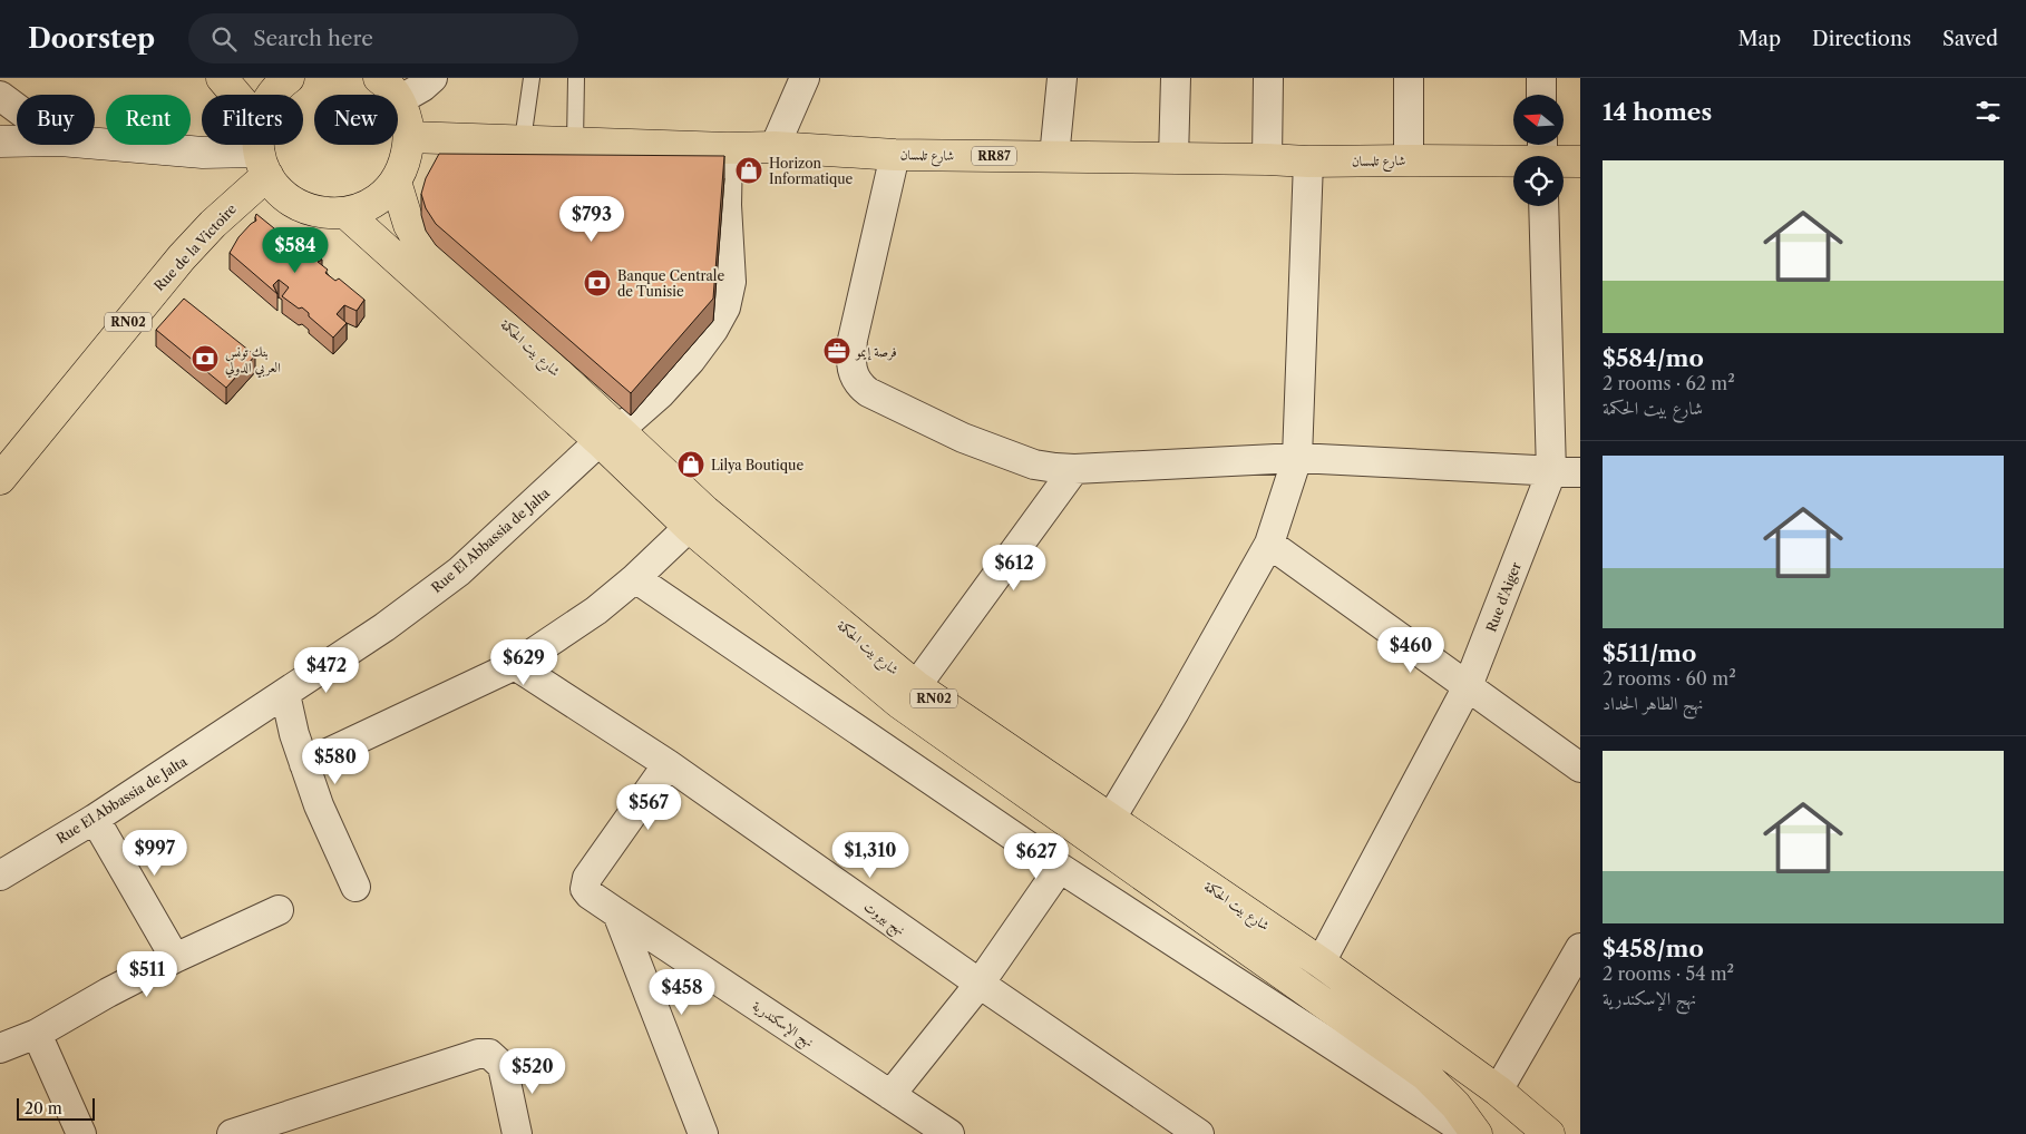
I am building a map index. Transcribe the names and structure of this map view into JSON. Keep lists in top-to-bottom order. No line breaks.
{"streets":{"main road":["شارع تلمسان","RR87","Rue de la Victoire","RN02","شارع بيت الحكمة"],"street":["Rue El Abbassia de Jalta","Rue d'Aiger","نهج بيروت","نهج الإسكندرية"]},"crossings":[["شارع تلمسان","Rue El Abbassia de Jalta"],["شارع بيت الحكمة","Rue El Abbassia de Jalta"],["شارع بيت الحكمة","Rue d'Aiger"],["نهج بيروت","نهج الإسكندرية"]],"places":{"shop":["Horizon Informatique","Lilya Boutique"],"bank":["Banque Centrale de Tunisie","بنك تونس العربي الدولي"],"office":["فرصة إيمو"]},"scale_bar":"20 m","north":"left","page":{"header":"Doorstep","search":"Search here","nav":["Map","Directions","Saved"],"heading":"14 homes","chip":["Buy","Rent","Filters","New"],"list":[{"name":"$584/mo","note":"2 rooms · 62 m² · شارع بيت الحكمة"},{"name":"$511/mo","note":"2 rooms · 60 m² · نهج الطاهر الحداد"},{"name":"$458/mo","note":"2 rooms · 54 m² · نهج الإسكندرية"}],"price":["$793","$584","$612","$460","$629","$472","$580","$567","$997","$1,310","$627","$511","$458","$520"],"scale":"20 m"}}
